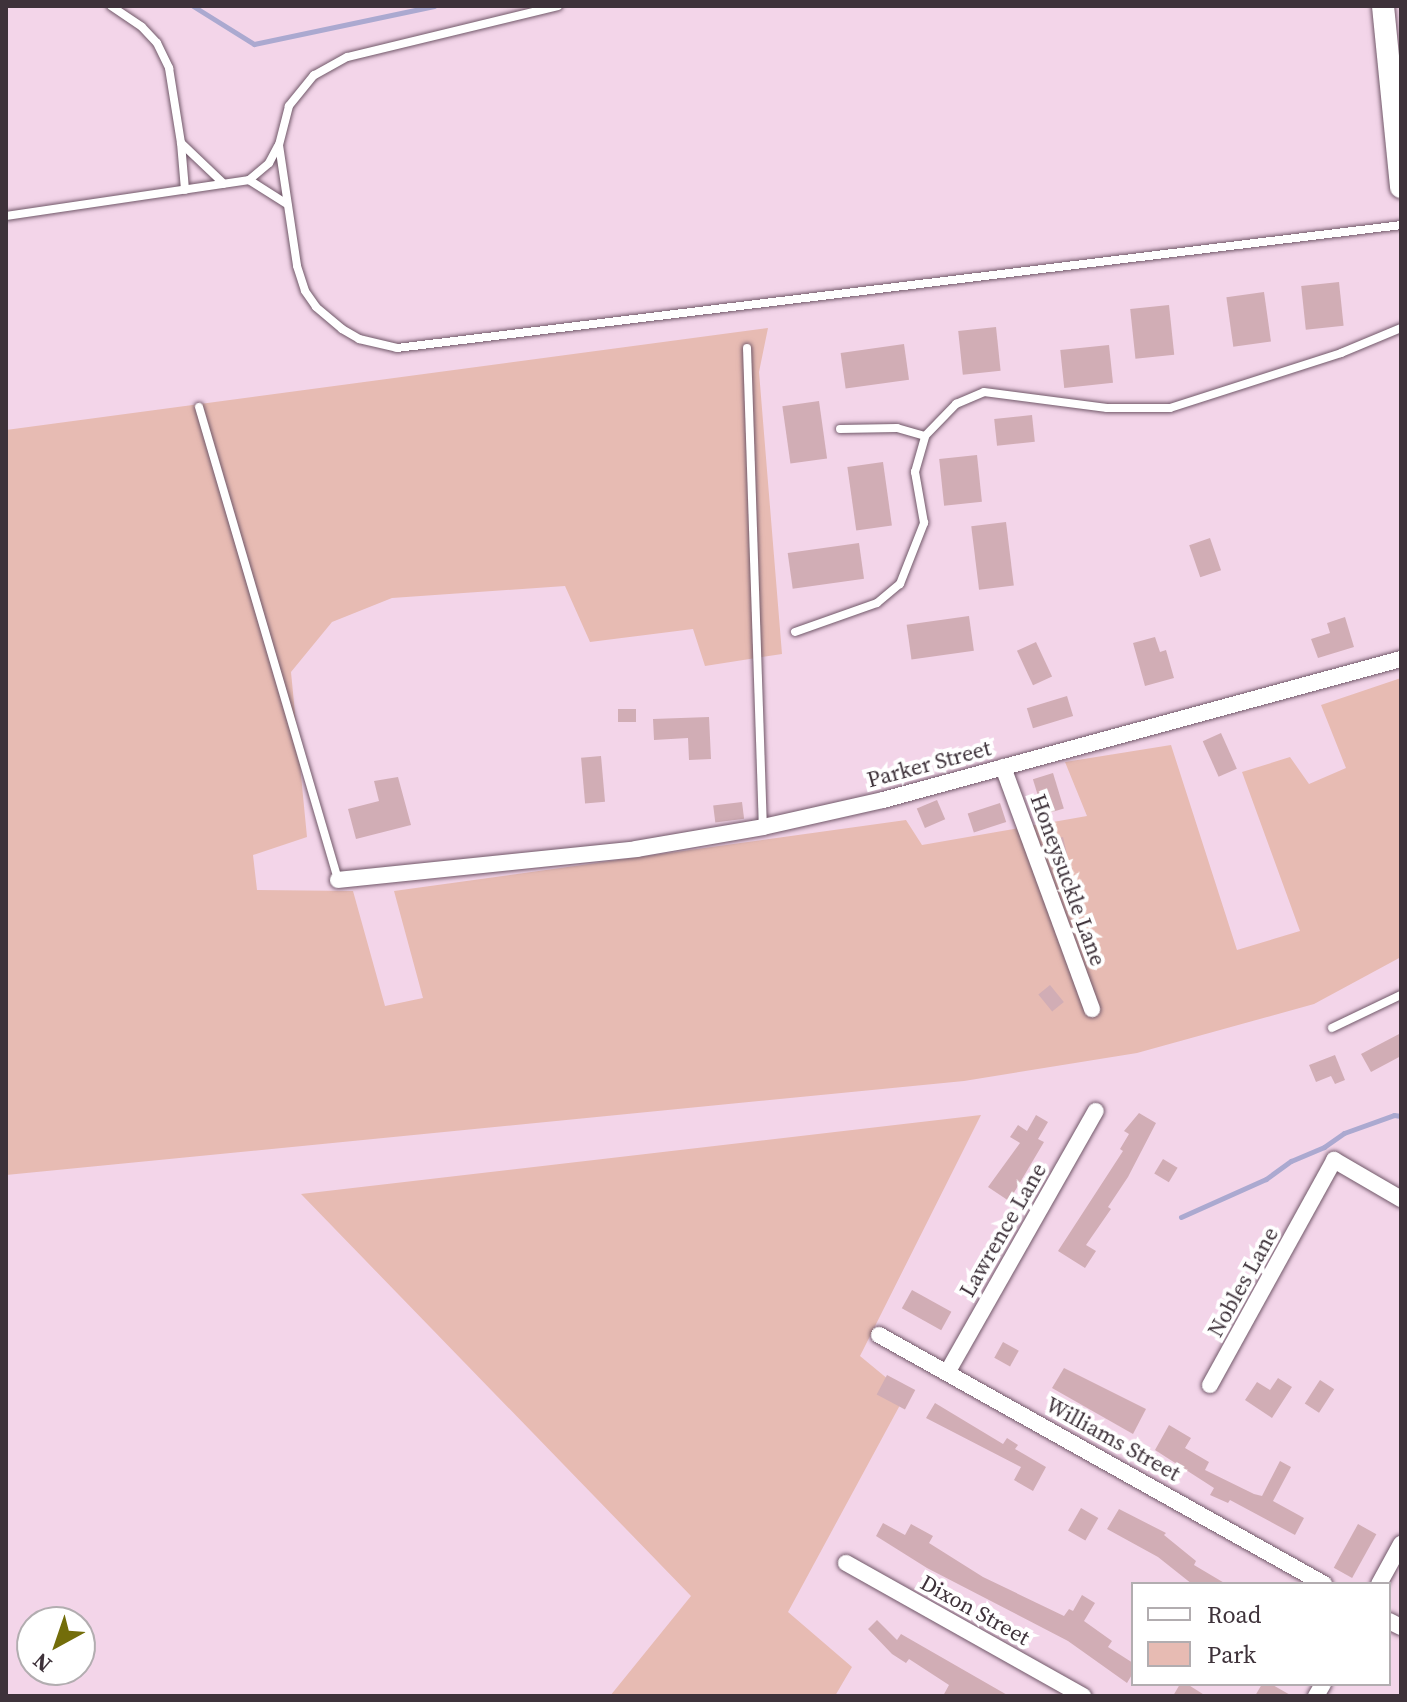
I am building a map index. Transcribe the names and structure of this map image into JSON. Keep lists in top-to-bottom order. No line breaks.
{"streets":{"street":["Parker Street","Honeysuckle Lane","Lawrence Lane","Nobles Lane","Williams Street","Dixon Street"]},"crossings":[["Parker Street","Honeysuckle Lane"],["Lawrence Lane","Williams Street"]],"legend":["Road","Park"],"north":"bottom left"}
